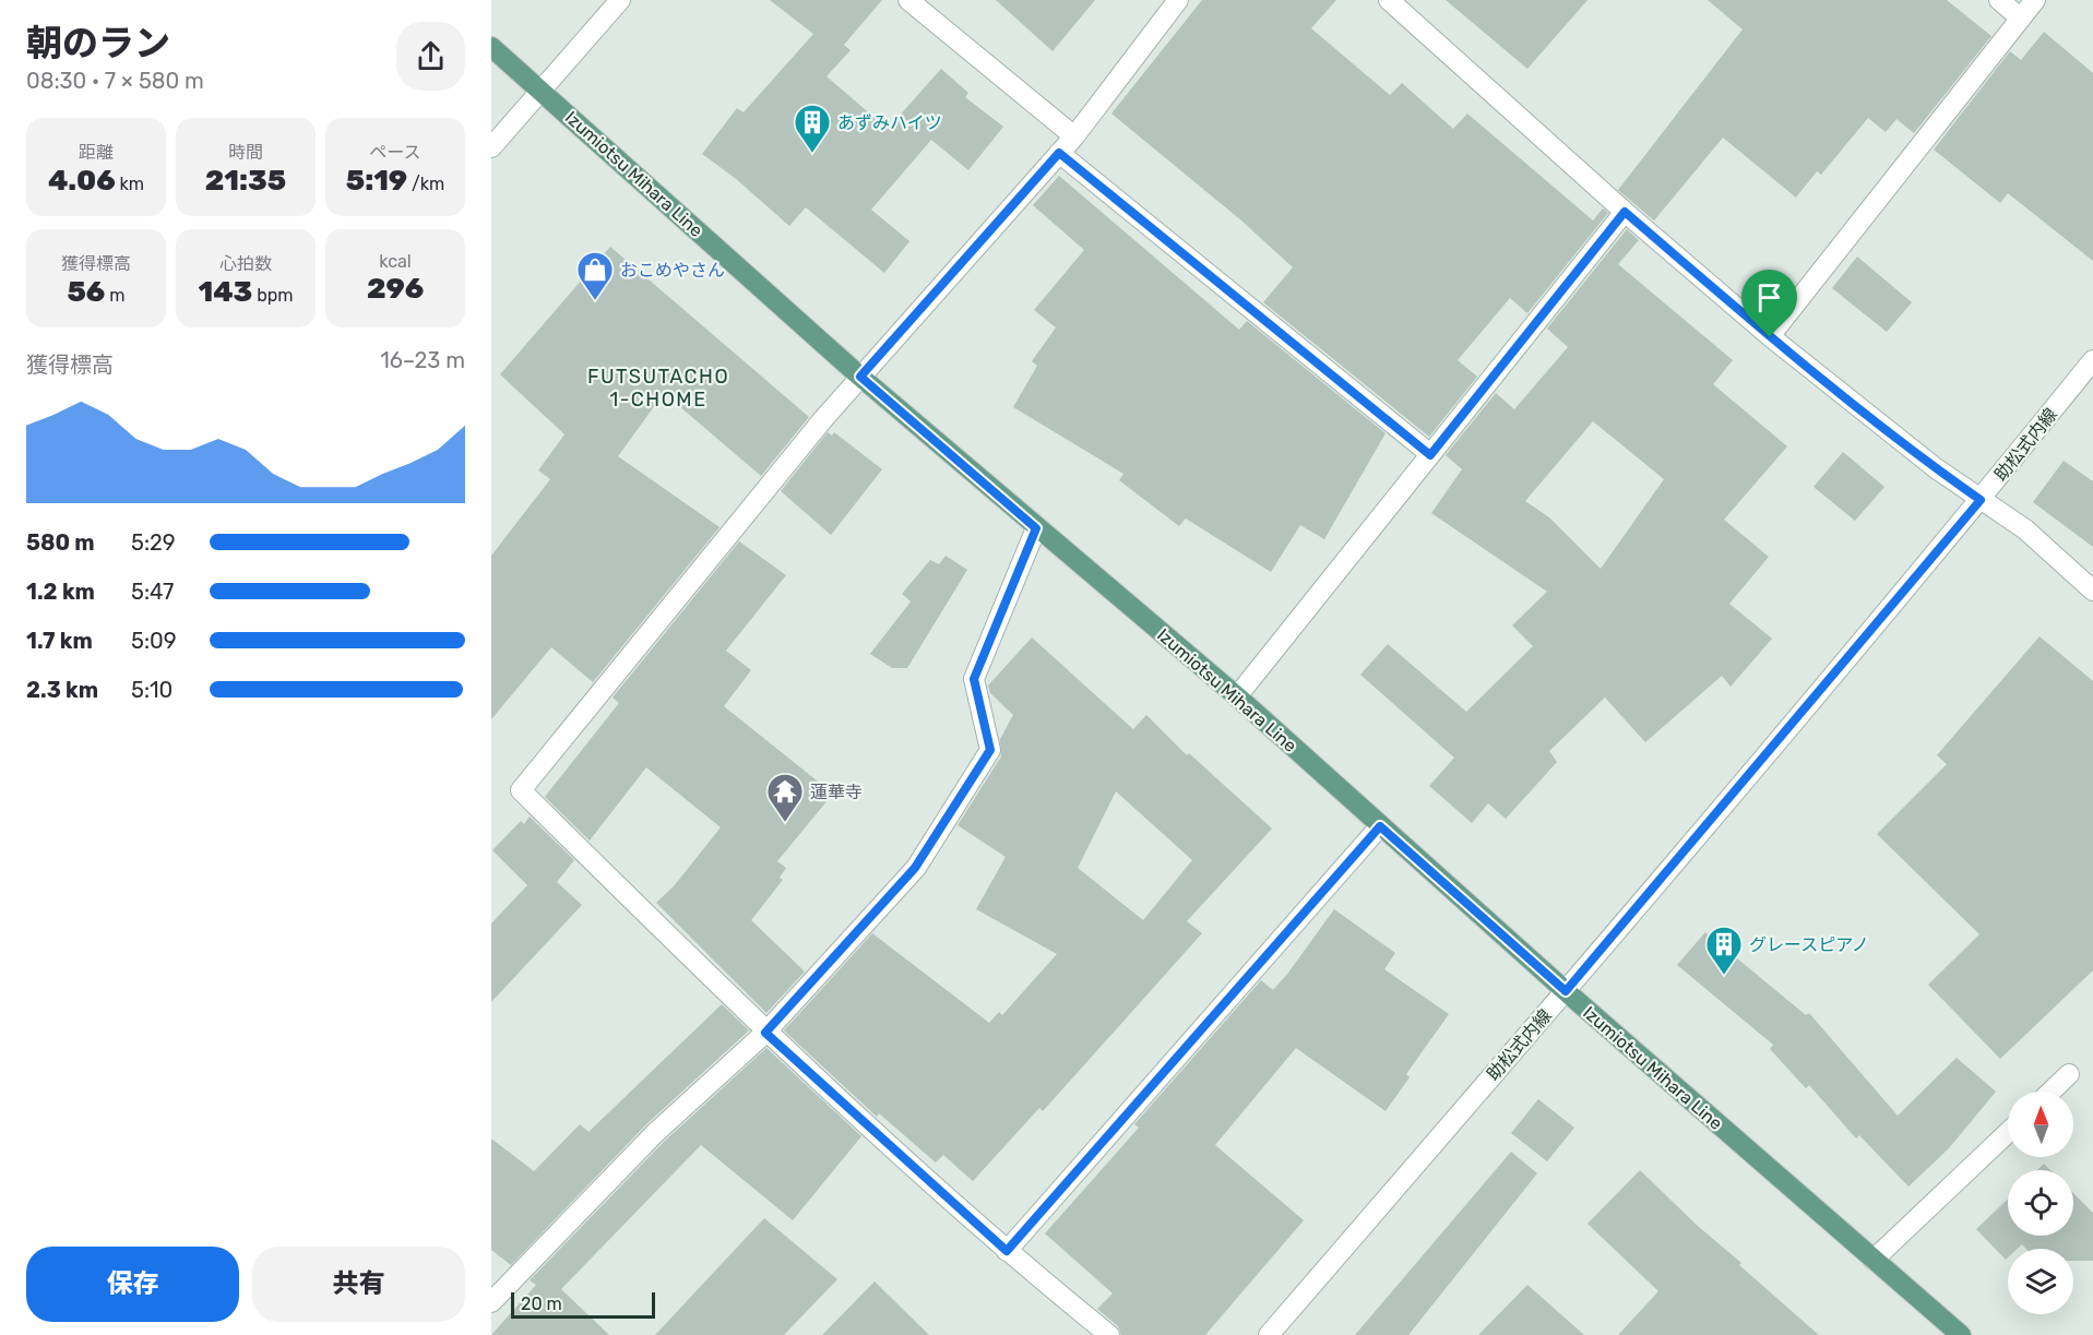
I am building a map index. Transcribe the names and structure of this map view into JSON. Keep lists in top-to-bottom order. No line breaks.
{"streets":{"main road":["Izumiotsu Mihara Line"],"street":["助松式内線"]},"crossings":[["Izumiotsu Mihara Line","助松式内線"]],"districts":["FUTSUTACHO 1-CHOME"],"places":{"building":["あずみハイツ","グレースピアノ"],"shop":["おこめやさん"],"temple":["蓮華寺"]},"scale_bar":"20 m","north":"top","page":{"heading":["朝のラン","08:30 · 7 × 580 m"],"stats":[["距離","4.06 km"],["時間","21:35"],["ペース","5:19 /km"],["獲得標高","56 m"],["心拍数","143 bpm"],["kcal","296"]],"chart":["獲得標高","16–23 m"],"list":[{"name":"580 m","note":"5:29"},{"name":"1.2 km","note":"5:47"},{"name":"1.7 km","note":"5:09"},{"name":"2.3 km","note":"5:10"}],"buttons":["保存","共有"],"scale":"20 m"}}
